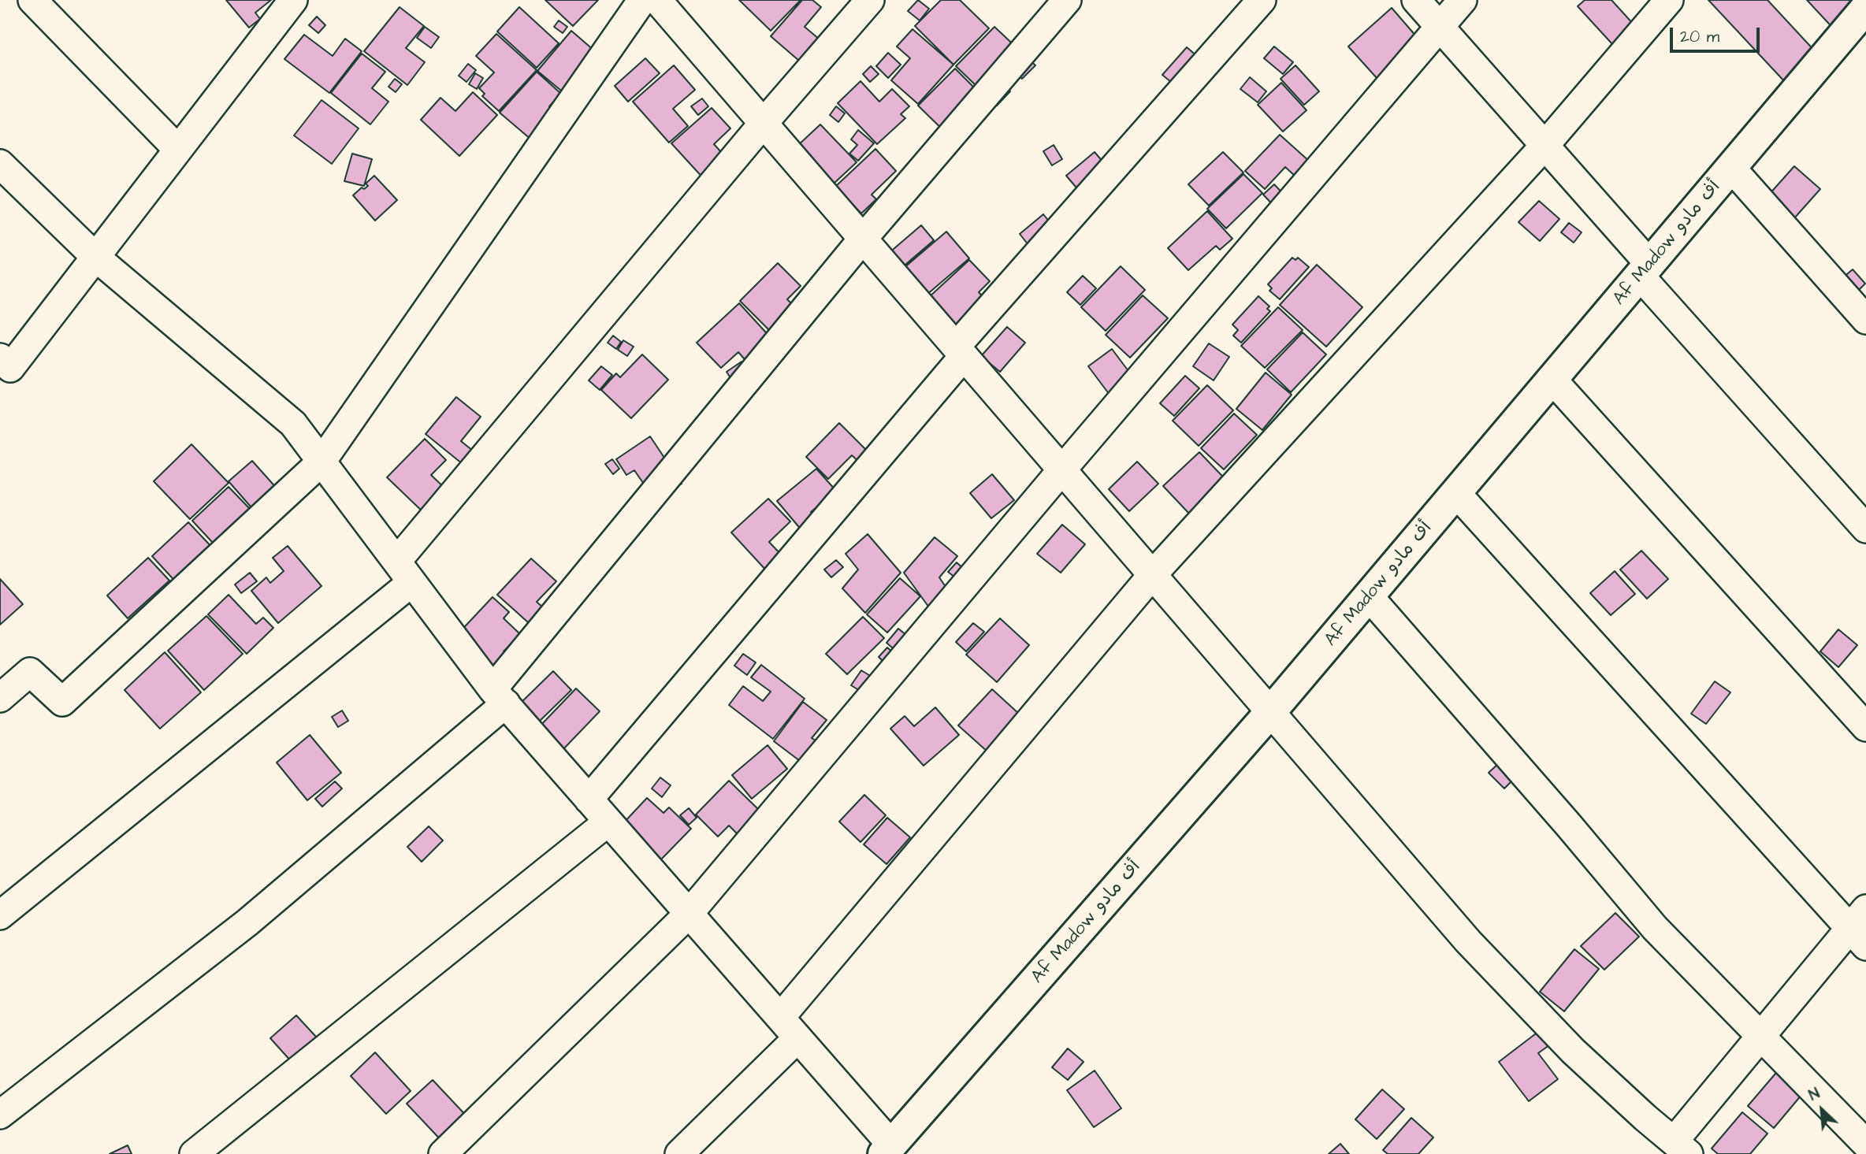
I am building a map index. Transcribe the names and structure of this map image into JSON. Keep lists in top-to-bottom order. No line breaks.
{"streets":{"street":["Af Madow أف مادو"]},"scale_bar":"20 m","north":"top left"}
